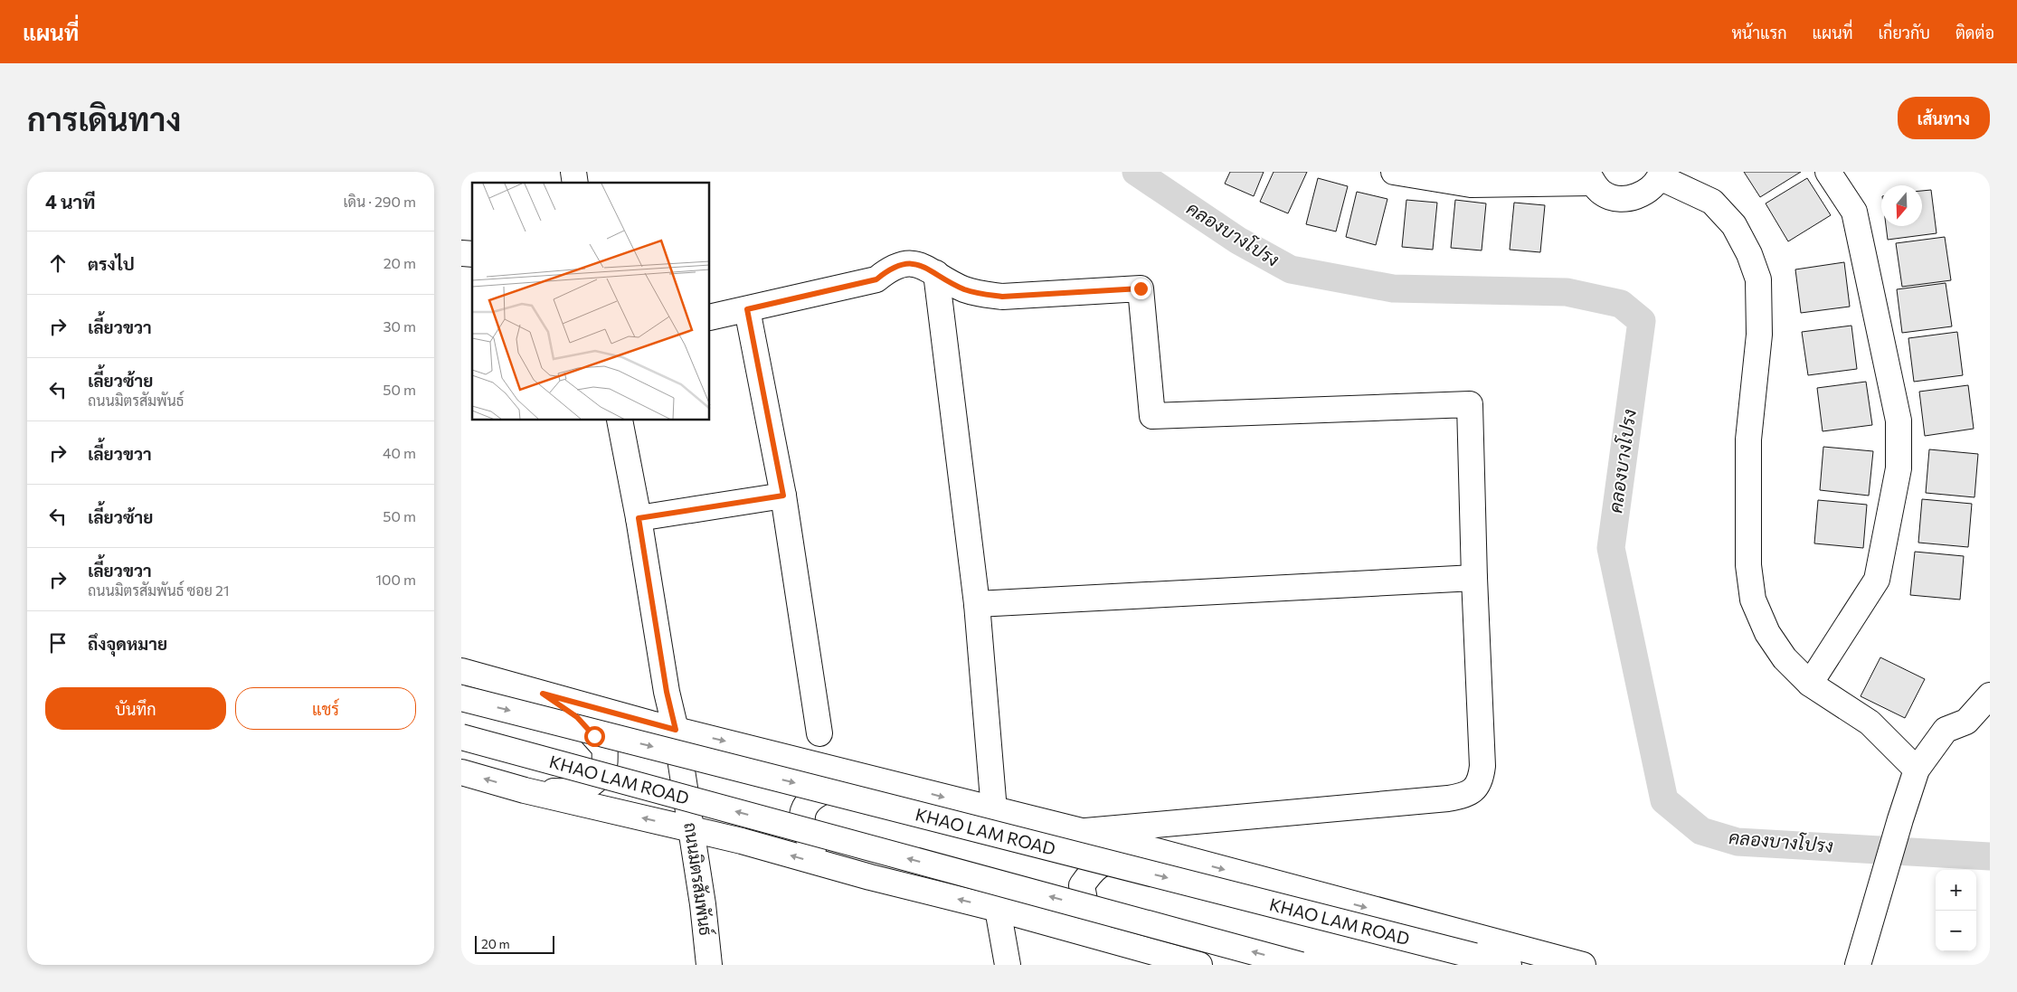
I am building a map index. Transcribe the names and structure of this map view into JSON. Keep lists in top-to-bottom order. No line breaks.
{"streets":{"street":["KHAO LAM ROAD","ถนนมิตรสัมพันธ์"]},"water":["คลองบางโปรง"],"scale_bar":"20 m","north":"bottom","page":{"header":"แผนที่","nav":["หน้าแรก","แผนที่","เกี่ยวกับ","ติดต่อ"],"buttons":["เส้นทาง",["บันทึก","แชร์"]],"title":"การเดินทาง","heading":["4 นาที","เดิน · 290 m"],"list":[["ตรงไป","20 m"],["เลี้ยวขวา","30 m"],["เลี้ยวซ้าย","ถนนมิตรสัมพันธ์","50 m"],["เลี้ยวขวา","40 m"],["เลี้ยวซ้าย","50 m"],["เลี้ยวขวา","ถนนมิตรสัมพันธ์ ซอย 21","100 m"],"ถึงจุดหมาย"],"map_buttons":["+","−"],"scale":"20 m"}}
